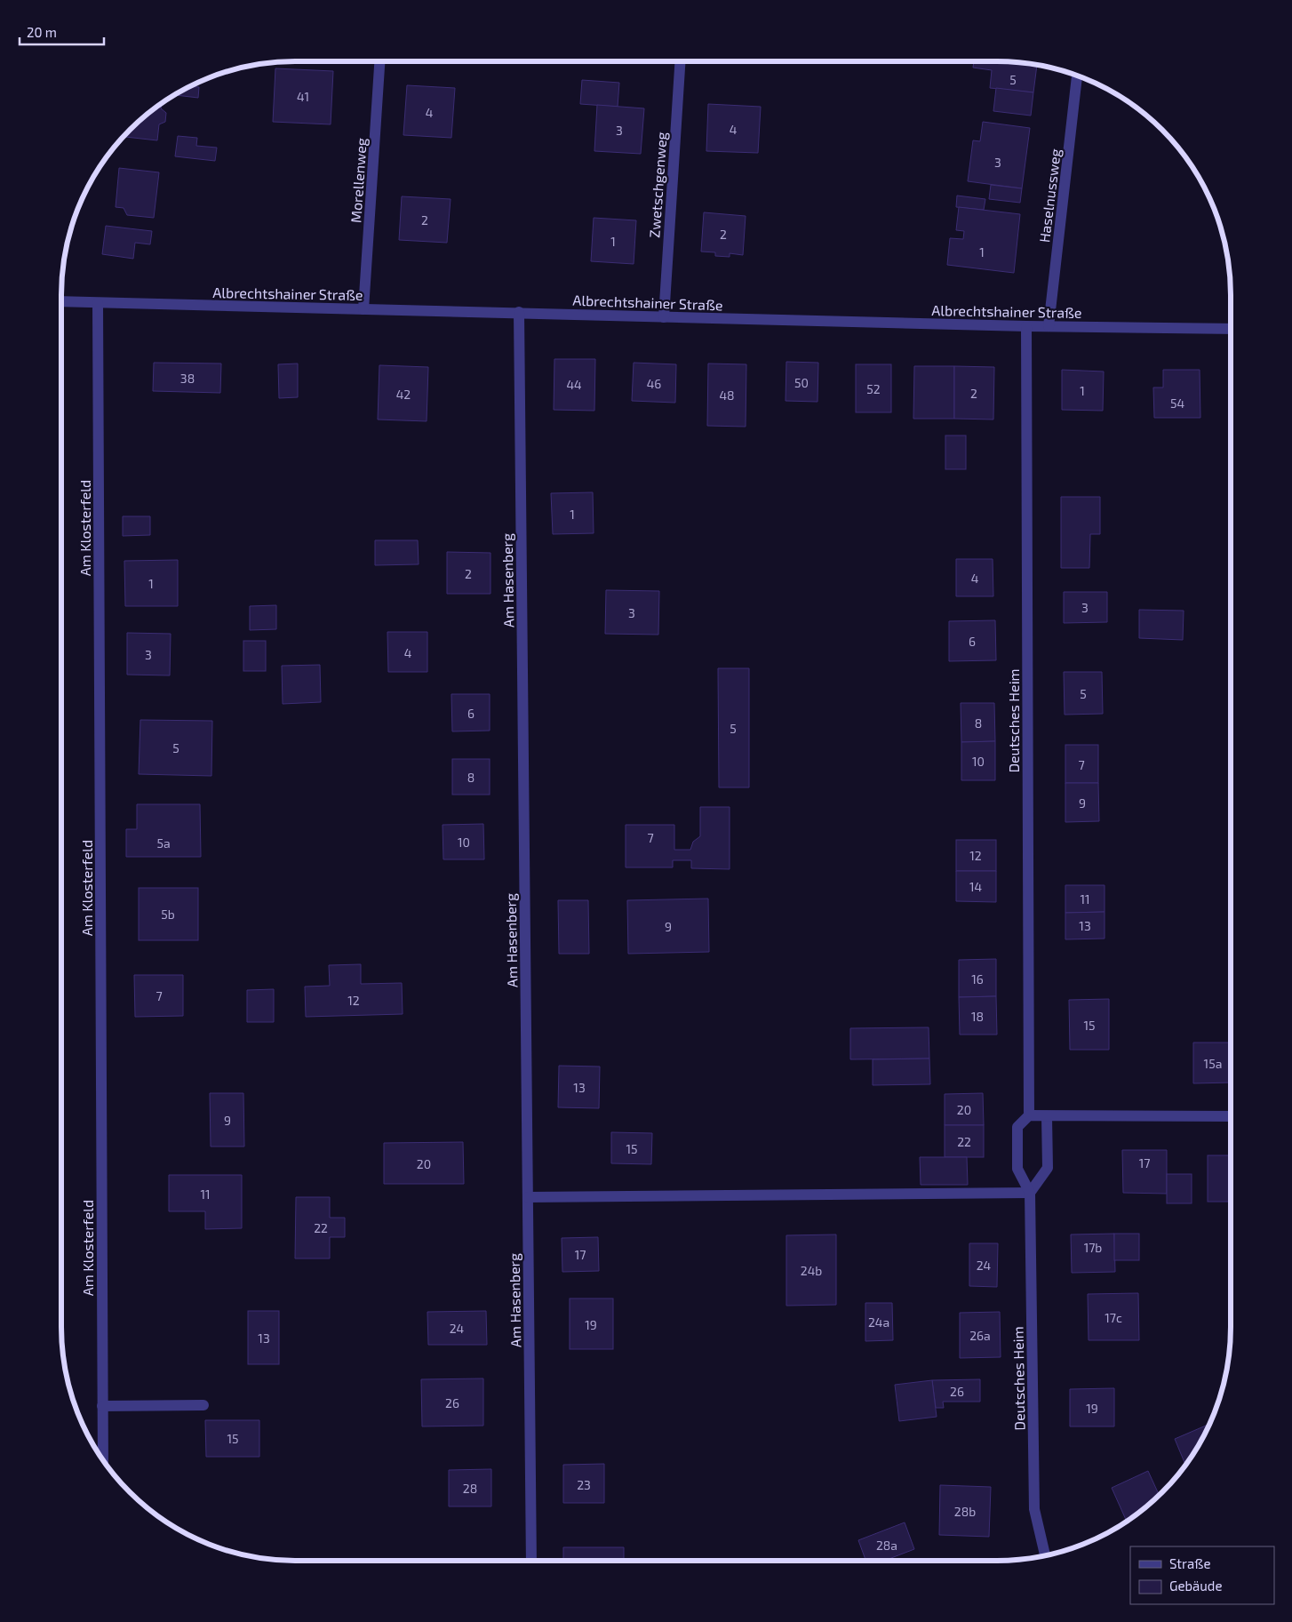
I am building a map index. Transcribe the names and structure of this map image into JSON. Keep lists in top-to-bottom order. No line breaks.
{"streets":{"street":["Morellenweg","Zwetschgenweg","Haselnussweg","Albrechtshainer Straße","Am Klosterfeld","Am Hasenberg","Deutsches Heim"]},"crossings":[["Morellenweg","Albrechtshainer Straße"],["Zwetschgenweg","Albrechtshainer Straße"],["Haselnussweg","Albrechtshainer Straße"],["Albrechtshainer Straße","Am Klosterfeld"],["Albrechtshainer Straße","Am Hasenberg"],["Albrechtshainer Straße","Deutsches Heim"]],"house_numbers":["5","41","4","4","3","3","2","2","1","1","38","50","46","44","52","1","2","42","48","54","1","2","4","1","3","3","6","4","3","5","6","8","5","5","10","7","8","9","7","10","5a","12","14","11","5b","13","9","16","7","12","18","15","15a","13","20","9","22","15","17","20","11","22","17b","17","24","24b","17c","24a","19","24","26a","13","26","26","19","15","23","28","28b","28a"],"legend":["Straße","Gebäude"],"scale_bar":"20 m"}
